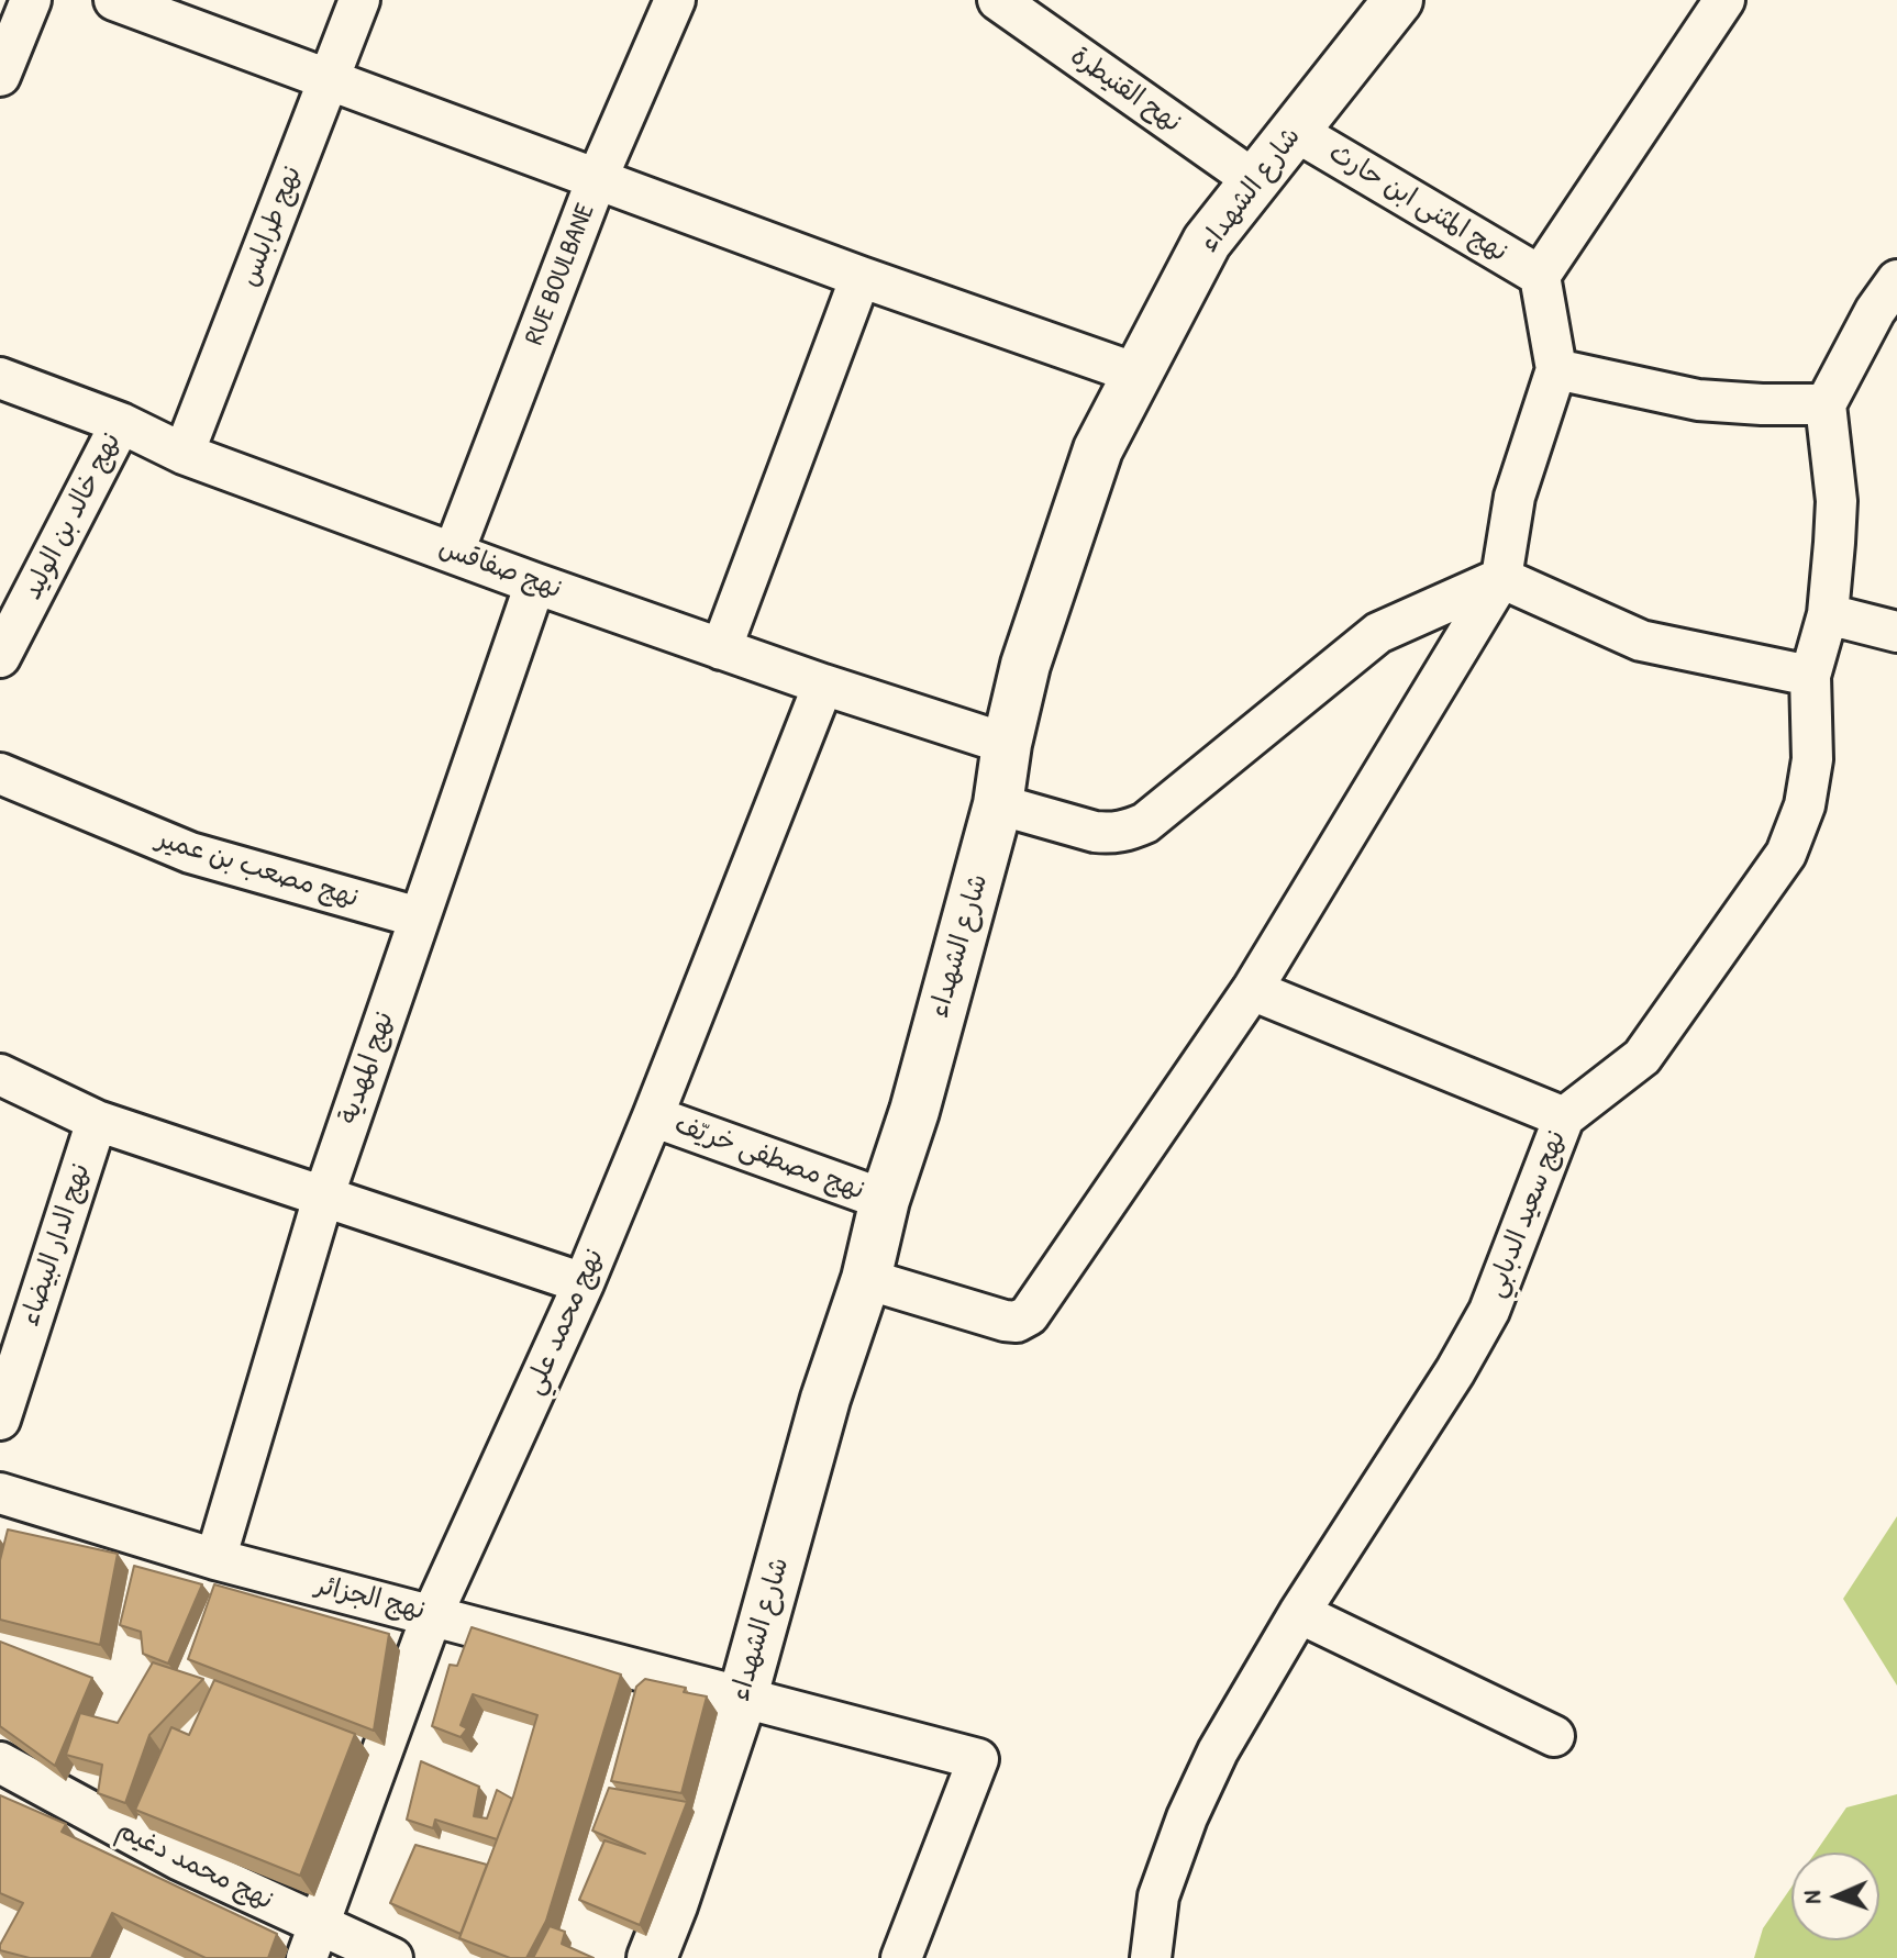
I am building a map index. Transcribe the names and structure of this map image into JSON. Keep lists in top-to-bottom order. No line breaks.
{"streets":{"main road":["شارع الشهداء"],"street":["نهح القنيطرة","نهج المثنى ابن حارث","نهج طرابلس","RUE BOULBANE","نهج خالد بن الوليد","نهج صفاقس","نهج مصعب بن عمير","نهج المهدية","نهج مصطفى خريّف","نهج سعيد الدبابي","نهج الدار البيضاء","نهج محمد علي","نهج الجزائر","نهج محمد دغيم"]},"crossings":[["نهح القنيطرة","شارع الشهداء"],["شارع الشهداء","نهج المثنى ابن حارث"],["شارع الشهداء","نهج صفاقس"],["شارع الشهداء","نهج مصطفى خريّف"],["شارع الشهداء","نهج الجزائر"],["نهج طرابلس","نهج صفاقس"],["RUE BOULBANE","نهج صفاقس"],["نهج خالد بن الوليد","نهج صفاقس"],["نهج صفاقس","نهج المهدية"],["نهج صفاقس","نهج محمد علي"],["نهج مصعب بن عمير","نهج المهدية"],["نهج المهدية","نهج الجزائر"],["نهج مصطفى خريّف","نهج محمد علي"],["نهج محمد علي","نهج الجزائر"],["نهج محمد علي","نهج محمد دغيم"]],"north":"left"}
